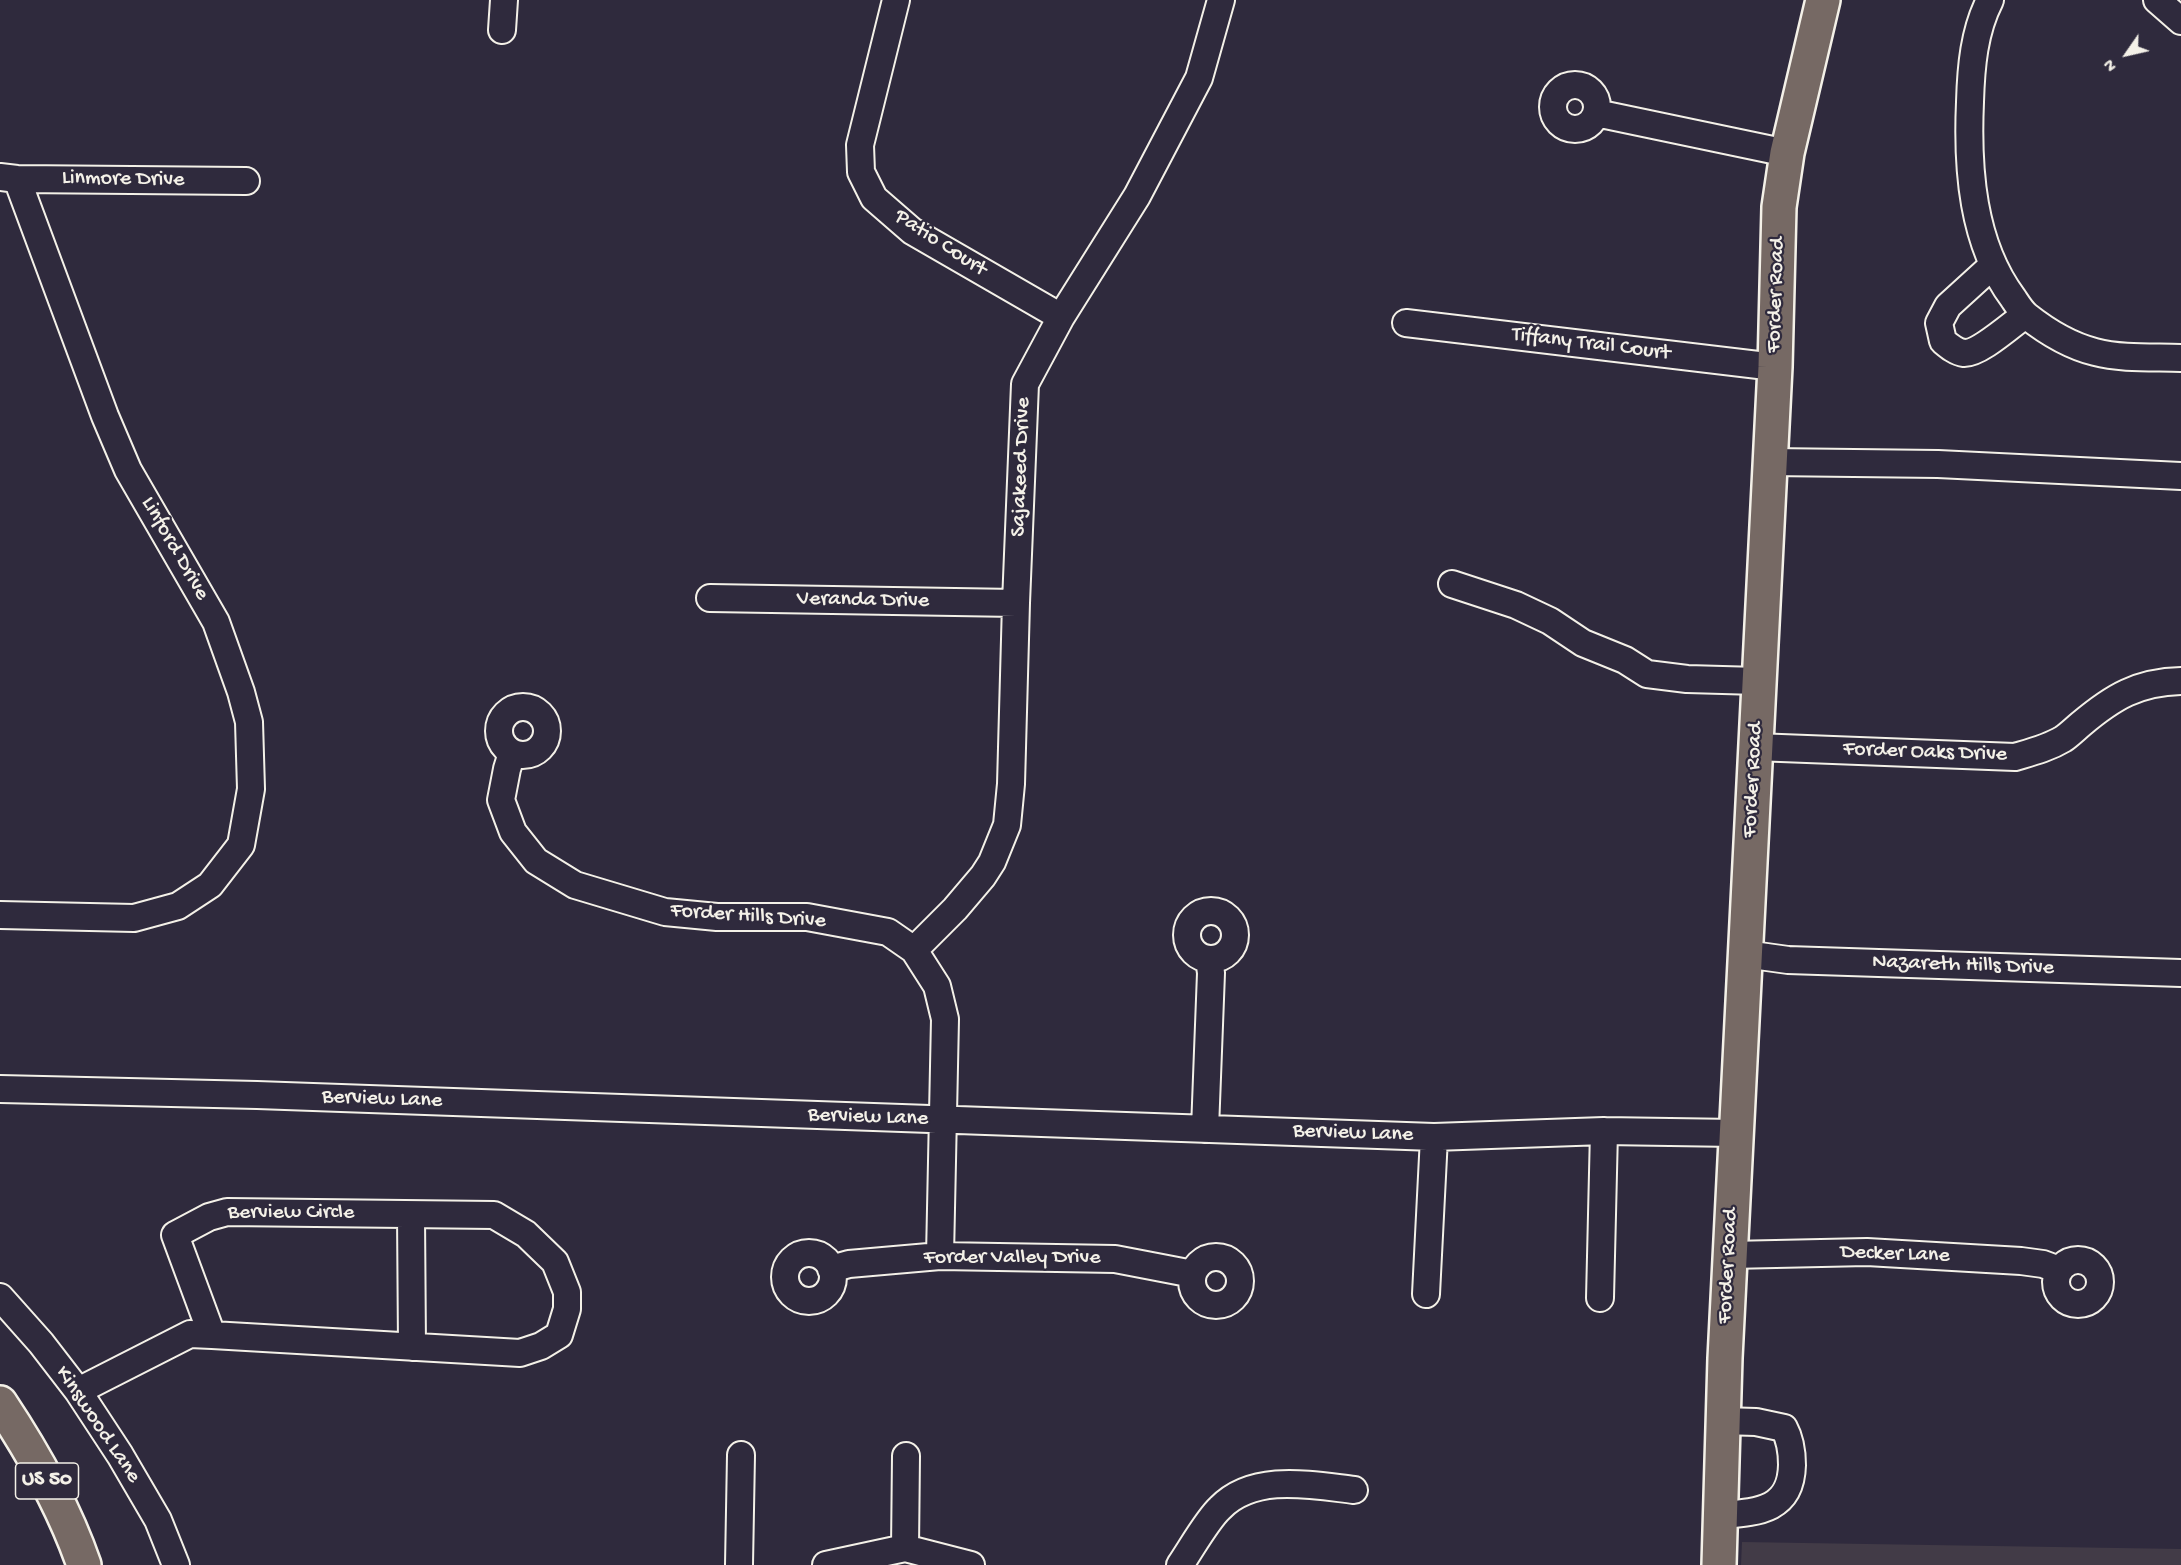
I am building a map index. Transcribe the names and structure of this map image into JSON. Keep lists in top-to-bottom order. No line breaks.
{"streets":{"main road":["Forder Road","US 50"],"street":["Linmore Drive","Patio Court","Tiffany Trail Court","Sajakeed Drive","Linford Drive","Veranda Drive","Forder Oaks Drive","Forder Hills Drive","Nazareth Hills Drive","Berview Lane","Berview Circle","Decker Lane","Forder Valley Drive","Kinswood Lane"]},"crossings":[["Linmore Drive","Linford Drive"],["Patio Court","Sajakeed Drive"],["Forder Road","Tiffany Trail Court"],["Forder Road","Forder Oaks Drive"],["Forder Road","Nazareth Hills Drive"],["Forder Road","Berview Lane"],["Forder Road","Decker Lane"],["Sajakeed Drive","Veranda Drive"],["Sajakeed Drive","Forder Hills Drive"],["Forder Hills Drive","Berview Lane"],["Forder Hills Drive","Forder Valley Drive"],["Berview Circle","Kinswood Lane"]],"north":"bottom left"}
